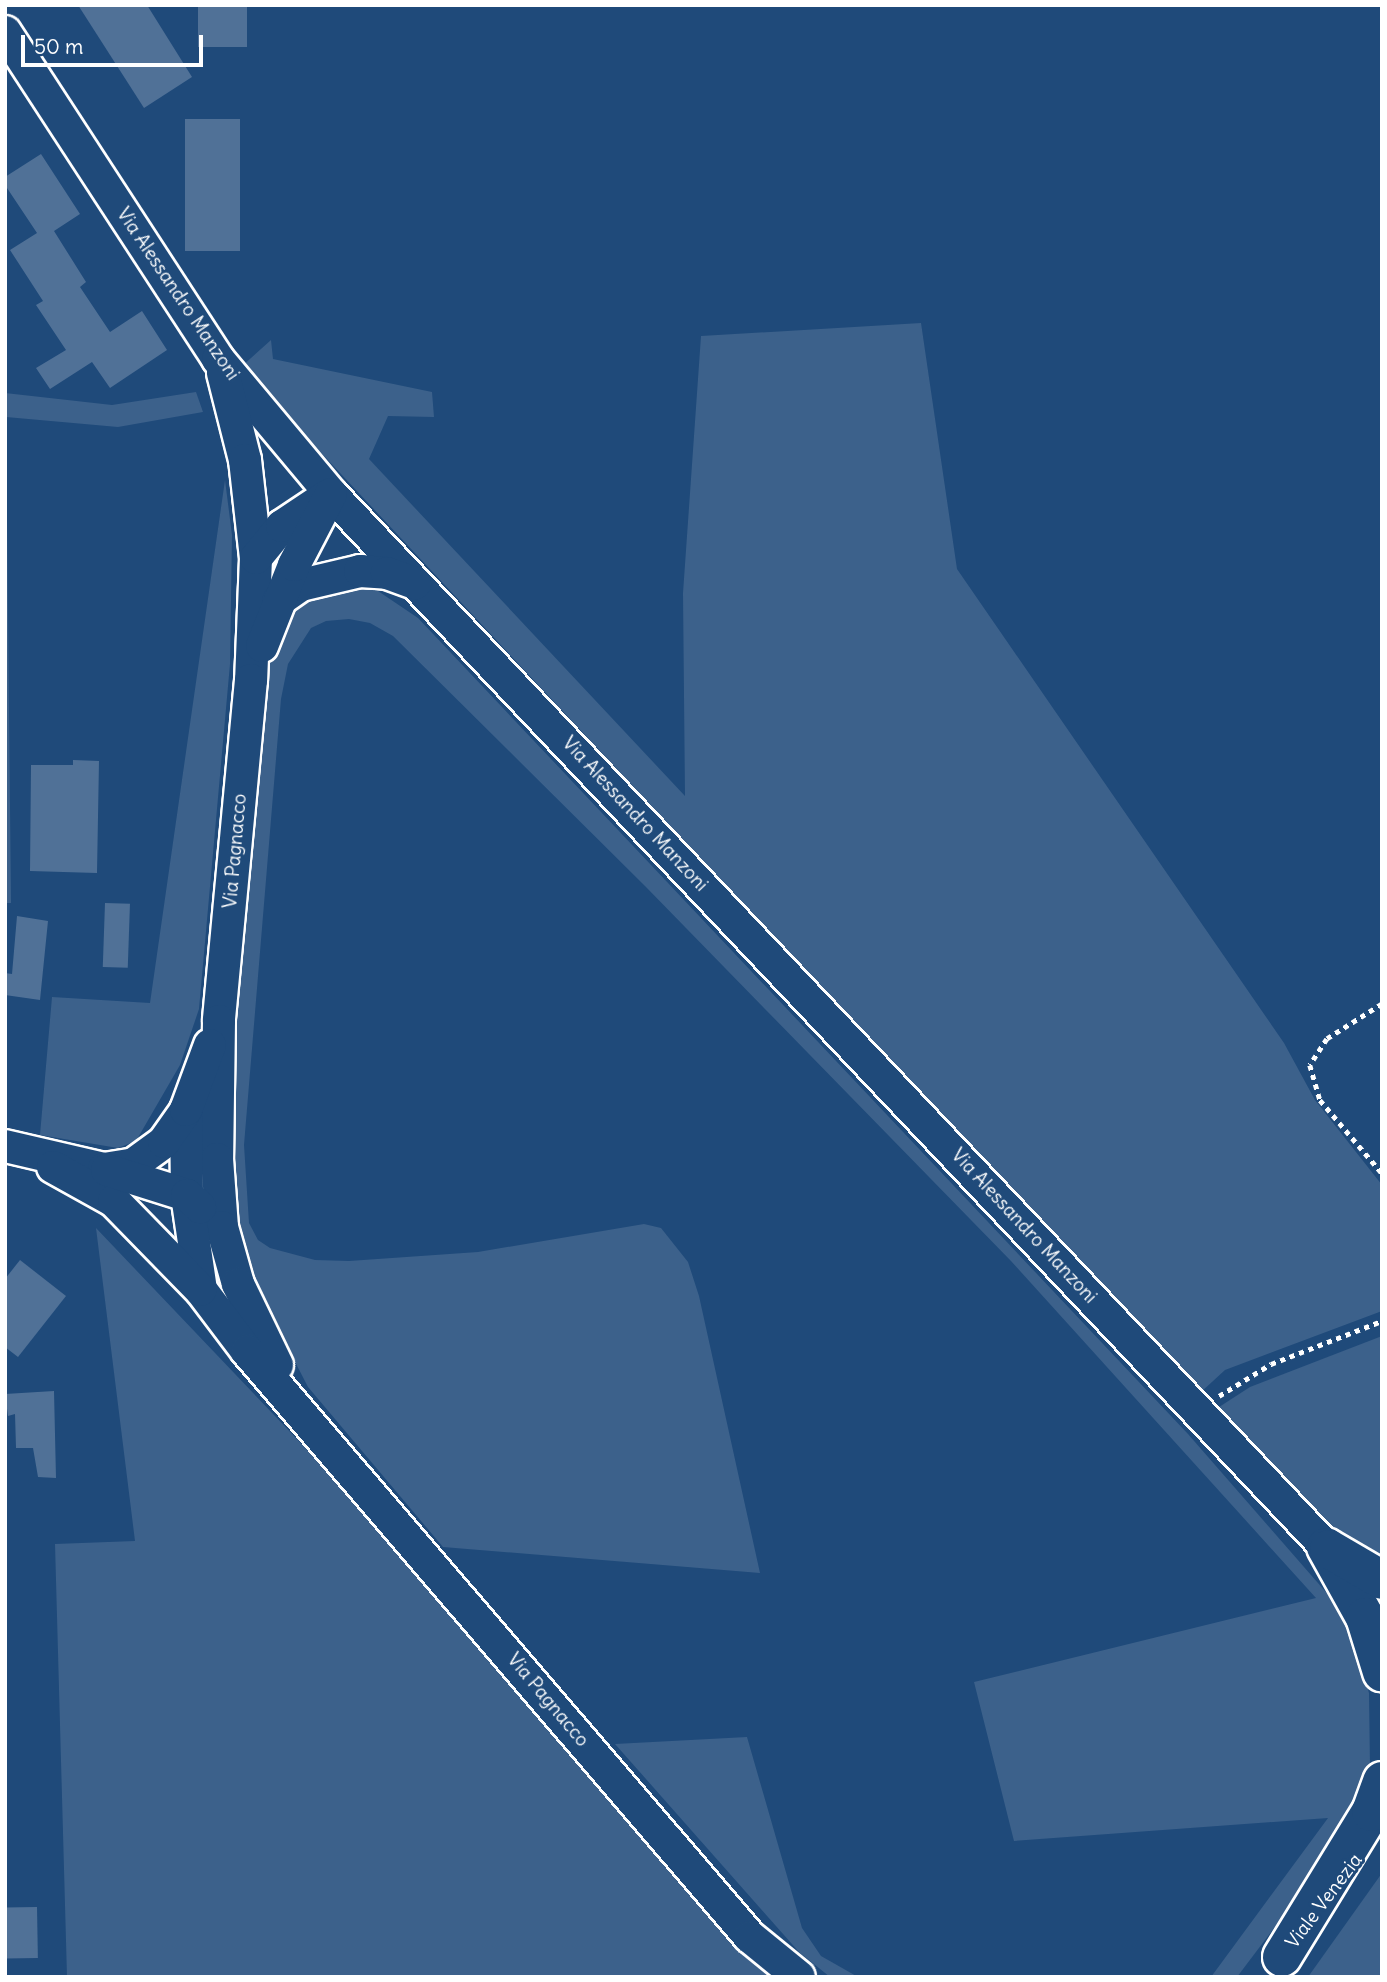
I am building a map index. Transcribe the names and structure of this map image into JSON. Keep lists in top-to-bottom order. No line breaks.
{"streets":{"highway":["Viale Venezia"],"street":["Via Alessandro Manzoni","Via Pagnacco"]},"crossings":[["Via Alessandro Manzoni","Via Pagnacco"]],"scale_bar":"50 m"}
